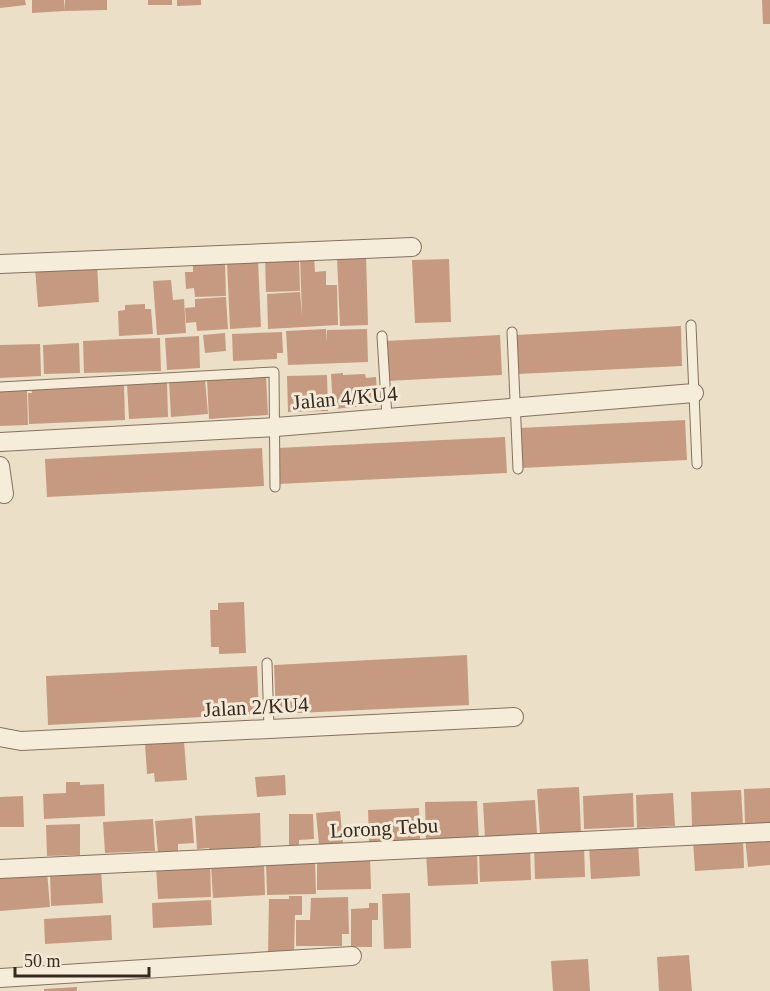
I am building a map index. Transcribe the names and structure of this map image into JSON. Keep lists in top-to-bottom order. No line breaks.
{"streets":{"street":["Jalan 4/KU4","Jalan 2/KU4","Lorong Tebu"]},"scale_bar":"50 m"}
